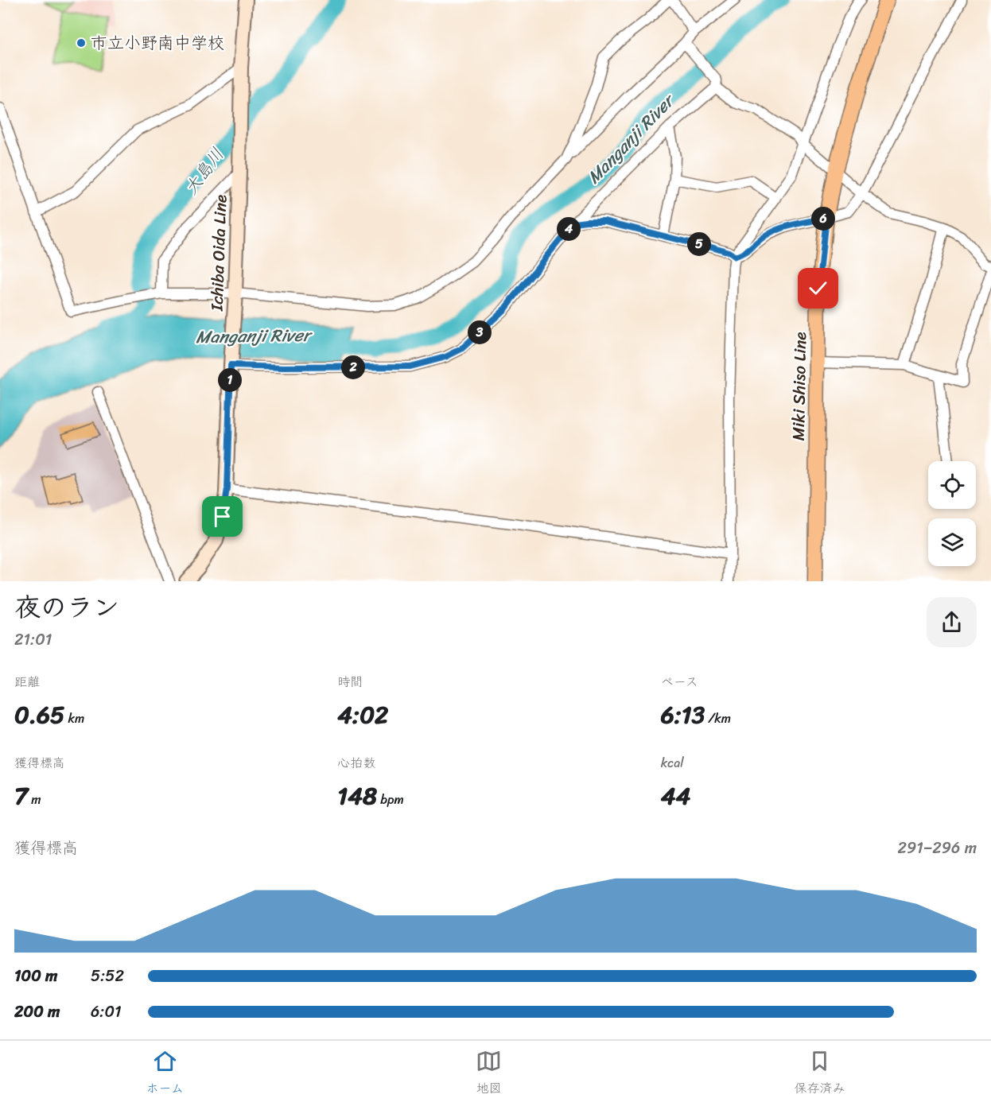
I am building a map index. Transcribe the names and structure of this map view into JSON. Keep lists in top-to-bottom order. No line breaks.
{"streets":{"main road":["Ichiba Oida Line","Miki Shiso Line"]},"water":["Manganji River","大島川"],"places":["市立小野南中学校"],"page":{"pins":["6","4","5","3","2","1"],"heading":["夜のラン","21:01"],"stats":[["距離","0.65 km"],["時間","4:02"],["ペース","6:13 /km"],["獲得標高","7 m"],["心拍数","148 bpm"],["kcal","44"]],"chart":["獲得標高","291–296 m"],"list":[{"name":"100 m","note":"5:52"},{"name":"200 m","note":"6:01"}],"tabs":["ホーム","地図","保存済み"]}}
